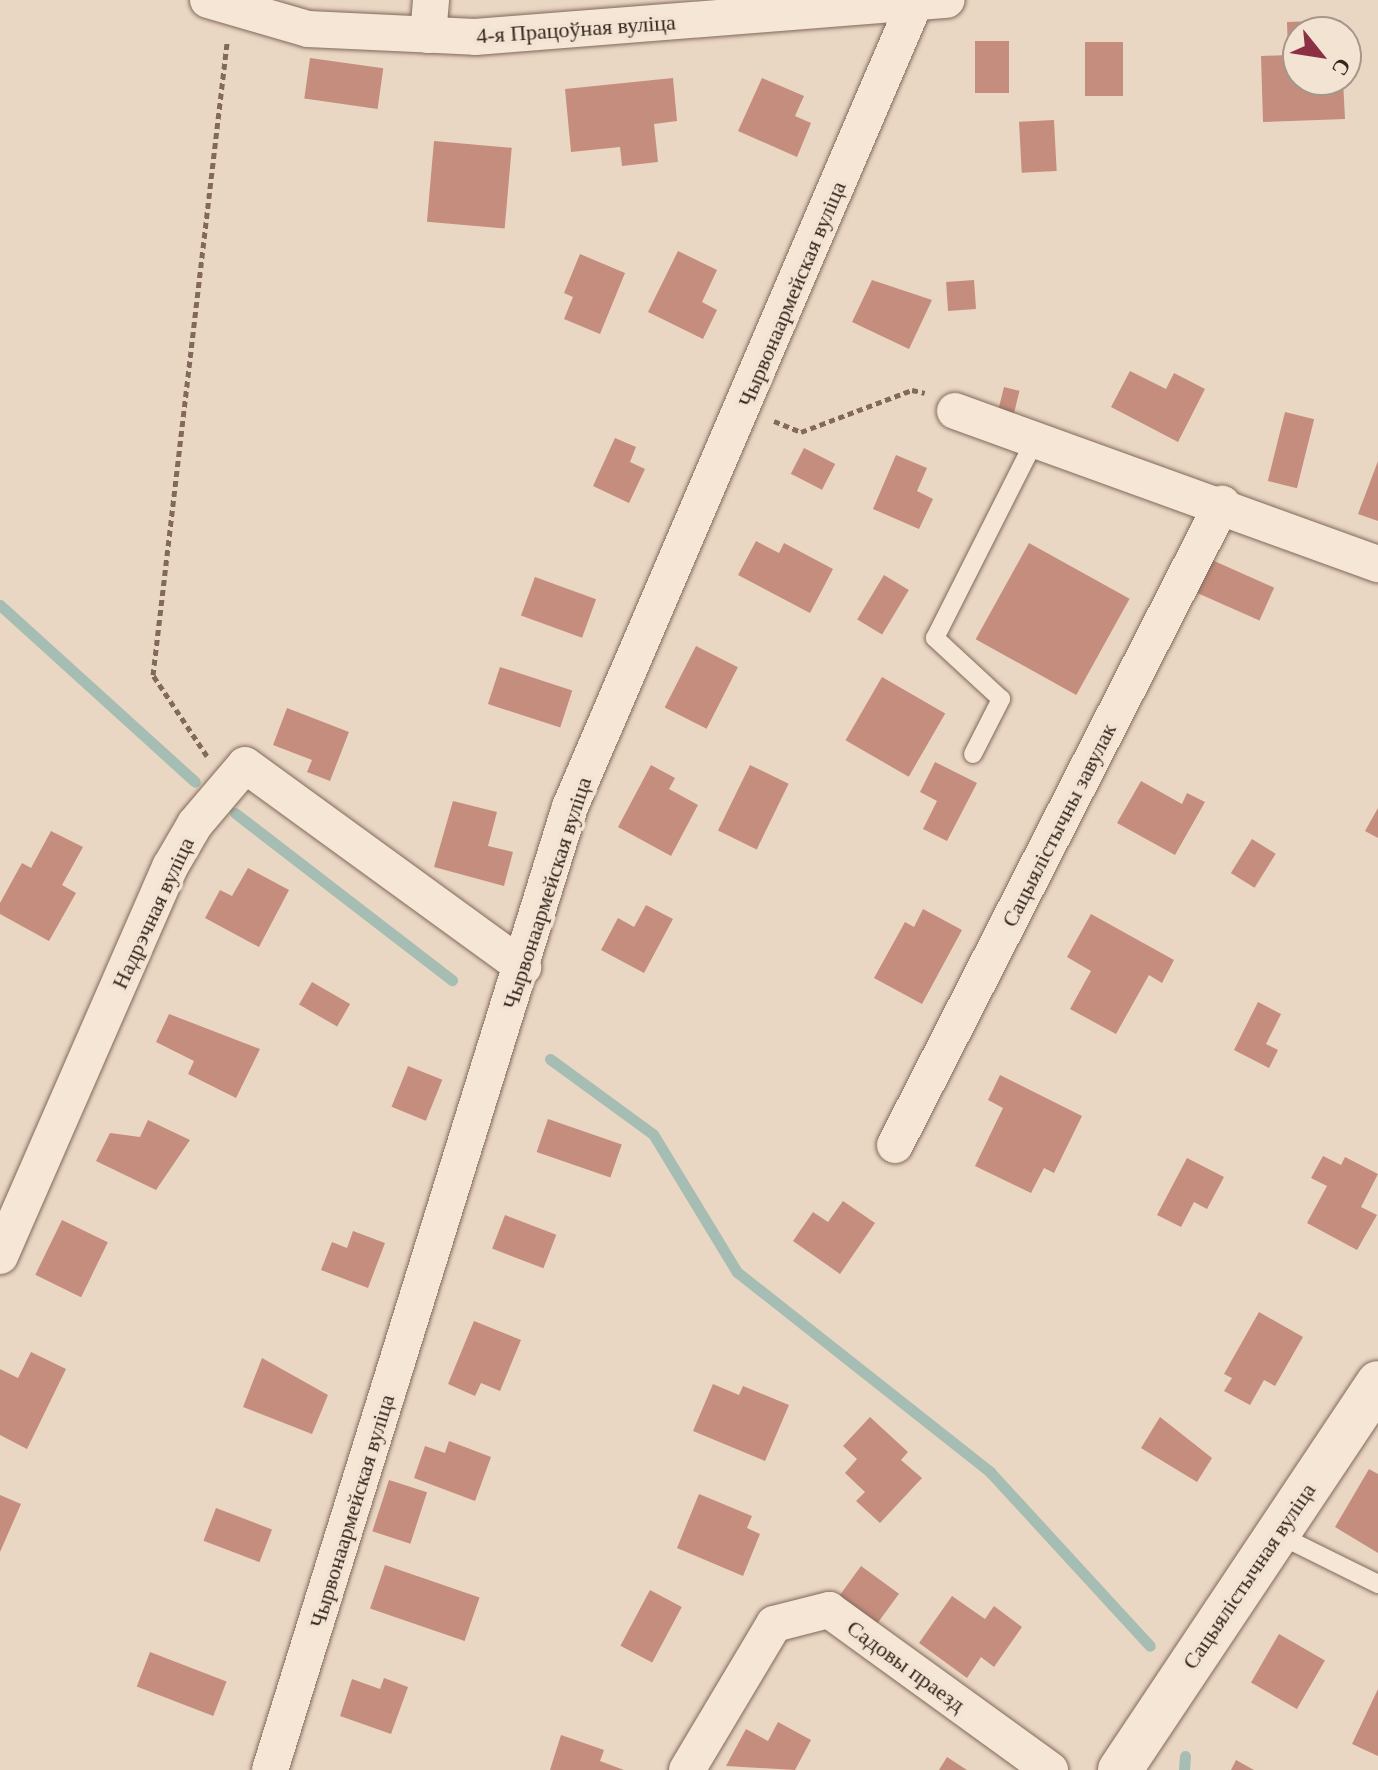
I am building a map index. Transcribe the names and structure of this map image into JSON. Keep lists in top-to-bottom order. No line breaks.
{"streets":{"main road":["Сацыялістычная вуліца"],"street":["4-я Працоўная вуліца","Чырвонаармейская вуліца","Сацыялістычны завулак","Надрэчная вуліца","Садовы праезд"]},"crossings":[["4-я Працоўная вуліца","Чырвонаармейская вуліца"]],"north":"bottom right"}
